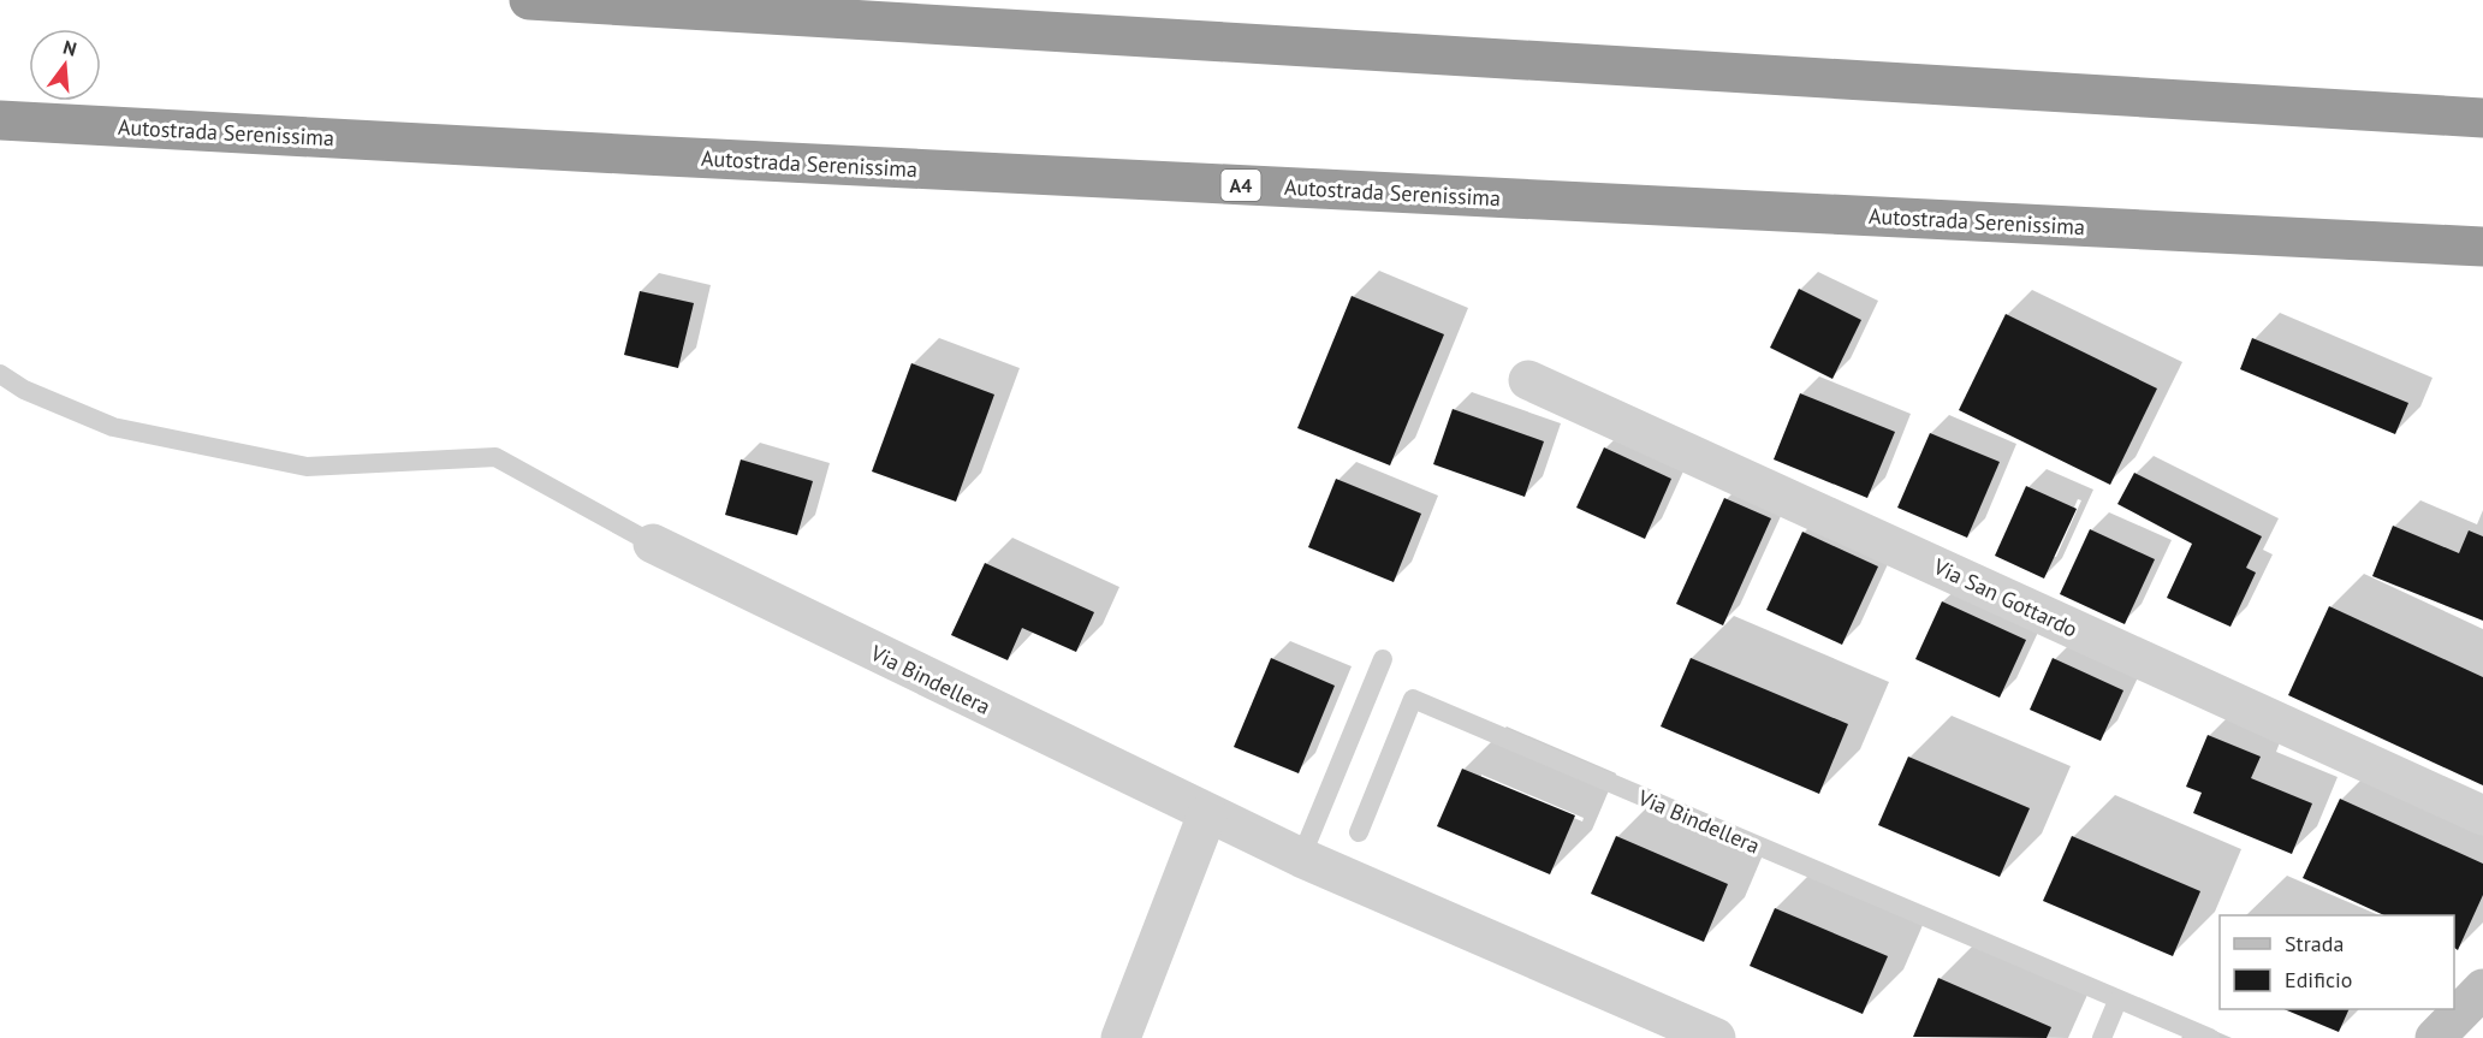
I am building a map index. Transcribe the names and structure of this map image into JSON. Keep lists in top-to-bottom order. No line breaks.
{"streets":{"highway":["Autostrada Serenissima","A4"],"street":["Via San Gottardo","Via Bindellera"]},"legend":["Strada","Edificio"],"north":"top"}
